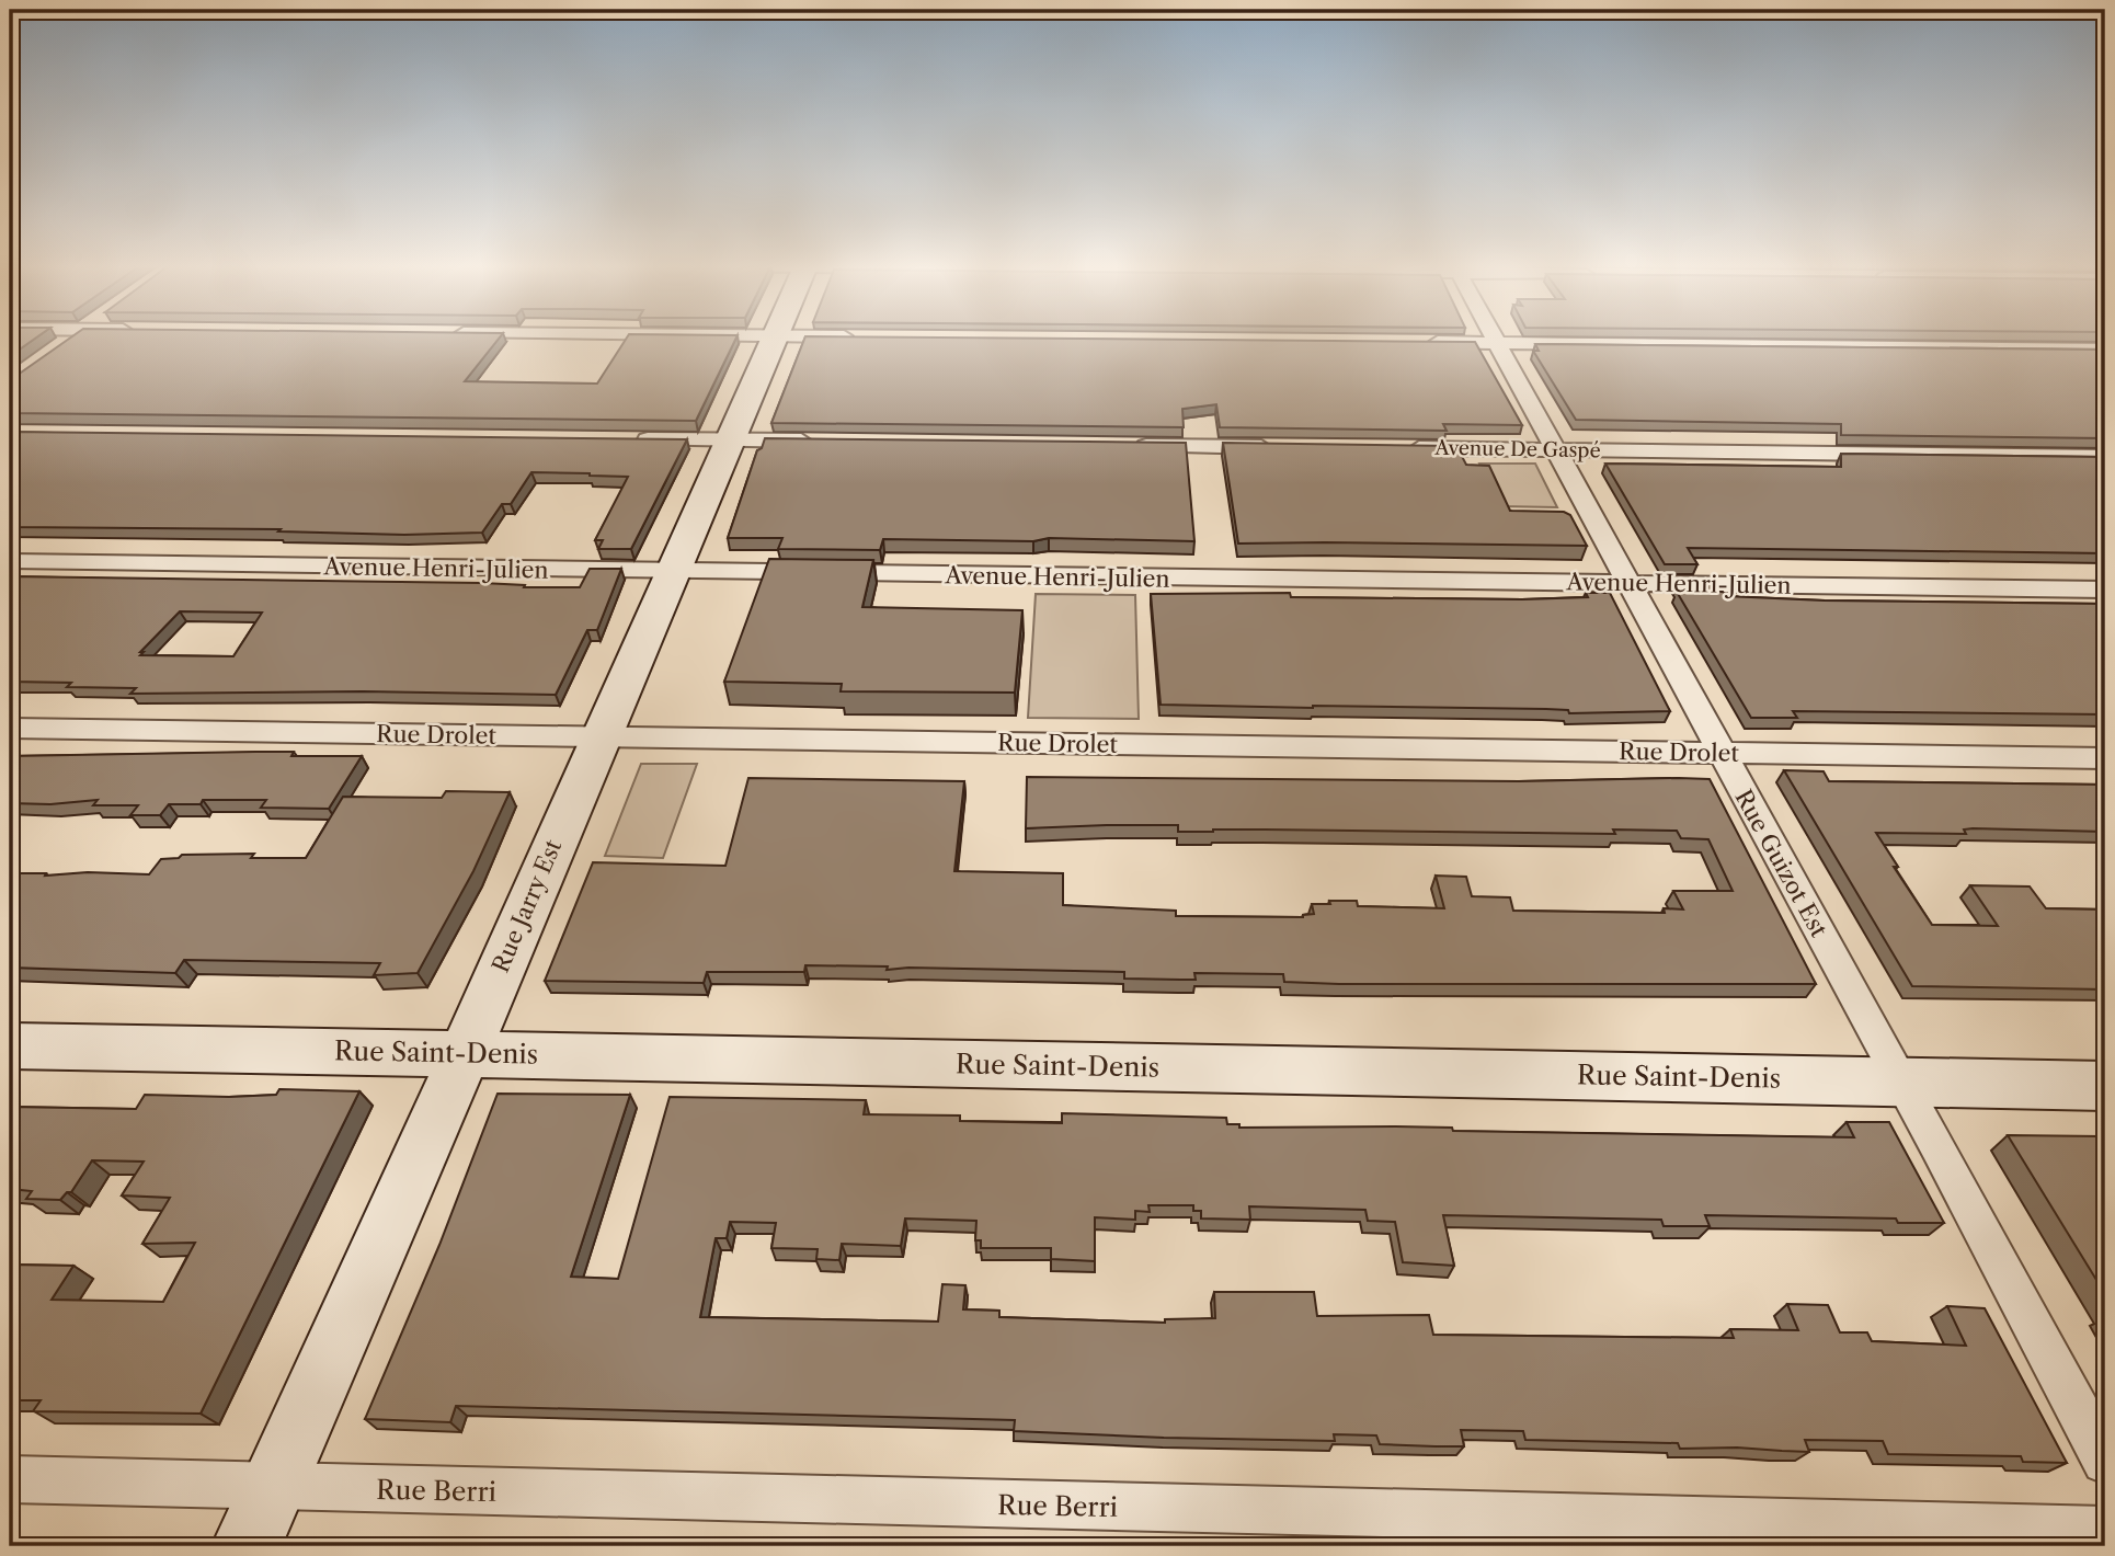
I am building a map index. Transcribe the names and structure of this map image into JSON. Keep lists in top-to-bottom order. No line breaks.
{"streets":{"main road":["Rue Jarry Est","Rue Saint-Denis"],"street":["Avenue De Gaspé","Avenue Henri-Julien","Rue Drolet","Rue Guizot Est","Rue Berri"]},"crossings":[["Avenue De Gaspé","Rue Guizot Est"],["Avenue Henri-Julien","Rue Guizot Est"],["Avenue Henri-Julien","Rue Jarry Est"],["Rue Drolet","Rue Guizot Est"],["Rue Drolet","Rue Jarry Est"],["Rue Guizot Est","Rue Saint-Denis"],["Rue Jarry Est","Rue Saint-Denis"],["Rue Jarry Est","Rue Berri"]]}
